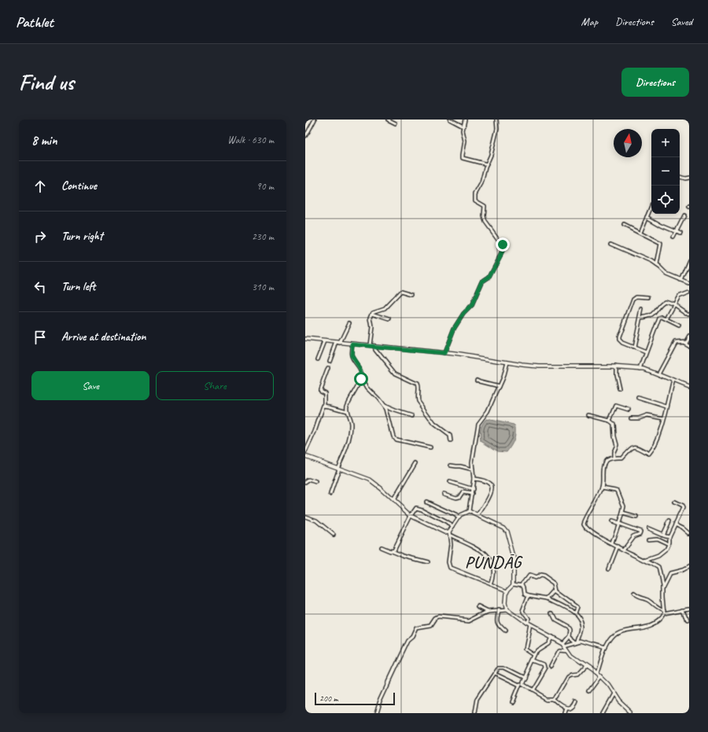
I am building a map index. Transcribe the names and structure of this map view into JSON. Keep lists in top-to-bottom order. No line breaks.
{"districts":["PUNDĀG"],"scale_bar":"200 m","north":"top","page":{"header":"Pathlet","nav":["Map","Directions","Saved"],"buttons":["Directions",["Save","Share"]],"title":"Find us","heading":["8 min","Walk · 630 m"],"map_buttons":["+","−"],"list":[["Continue","90 m"],["Turn right","230 m"],["Turn left","310 m"],"Arrive at destination"],"scale":"200 m"}}
